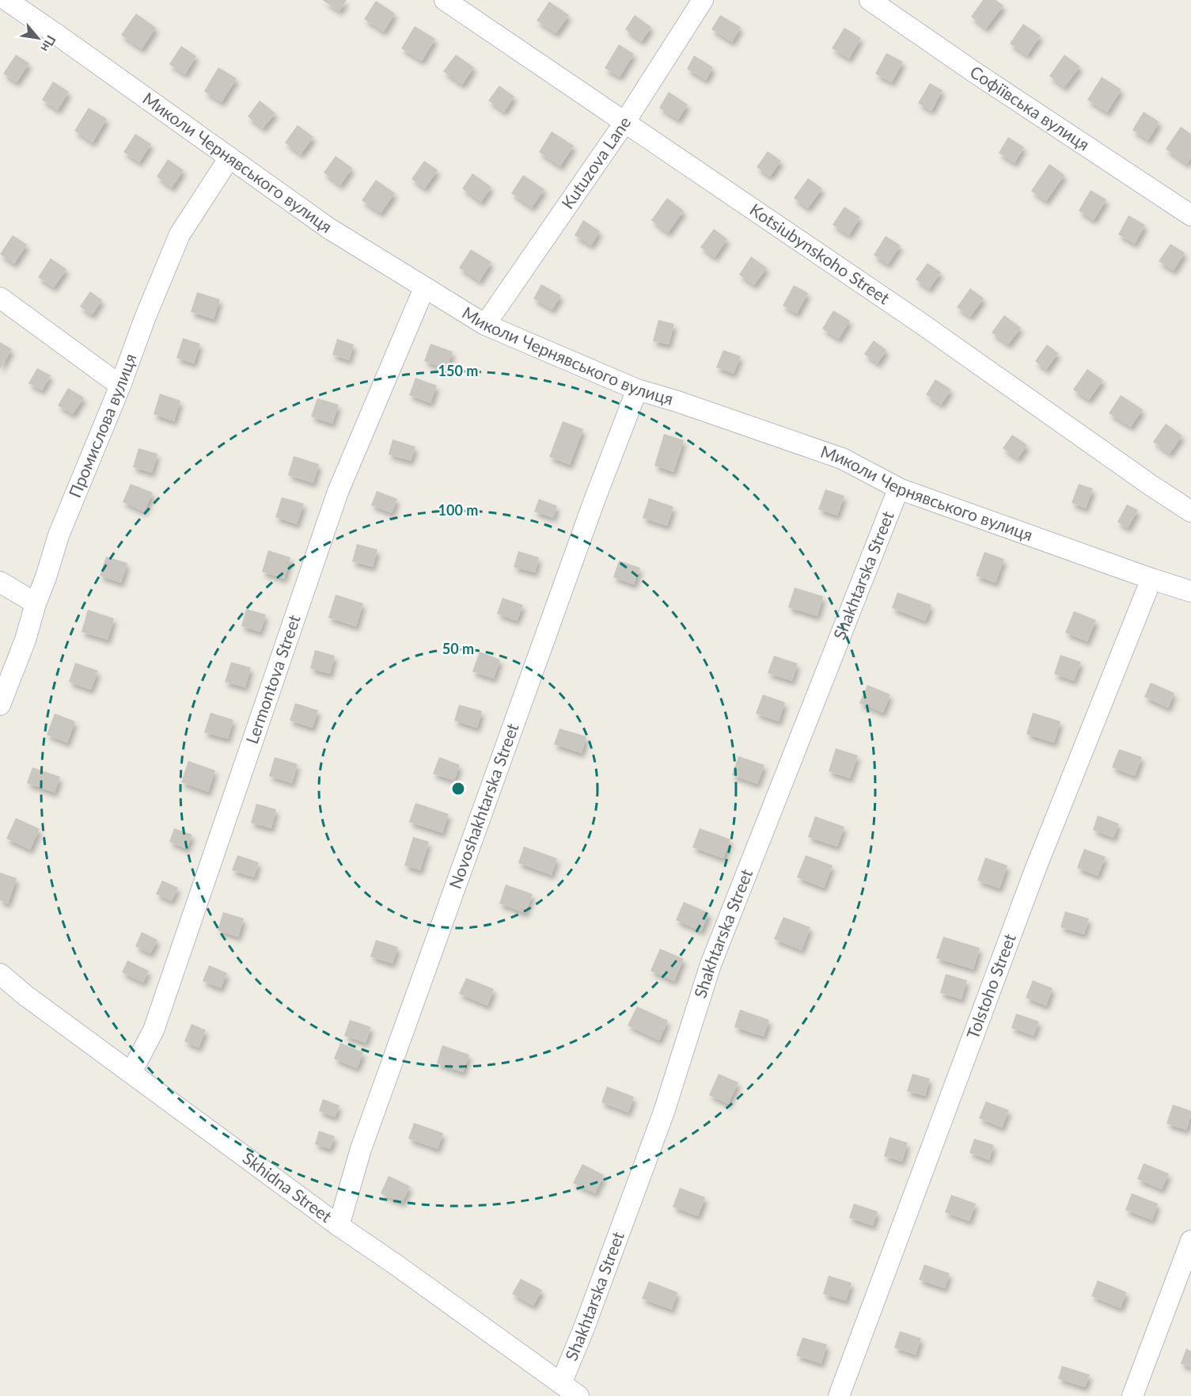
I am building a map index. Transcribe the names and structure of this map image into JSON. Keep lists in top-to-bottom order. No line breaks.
{"streets":{"street":["Софіївська вулиця","Миколи Чернявського вулиця","Kutuzova Lane","Kotsiubynskoho Street","Промислова вулиця","Shakhtarska Street","Lermontova Street","Novoshakhtarska Street","Tolstoho Street","Skhidna Street"]},"crossings":[["Миколи Чернявського вулиця","Kutuzova Lane"],["Миколи Чернявського вулиця","Промислова вулиця"],["Миколи Чернявського вулиця","Shakhtarska Street"],["Миколи Чернявського вулиця","Lermontova Street"],["Миколи Чернявського вулиця","Novoshakhtarska Street"],["Миколи Чернявського вулиця","Tolstoho Street"],["Kutuzova Lane","Kotsiubynskoho Street"],["Shakhtarska Street","Skhidna Street"],["Lermontova Street","Skhidna Street"],["Novoshakhtarska Street","Skhidna Street"]],"north":"bottom right","rings":["150 m","100 m","50 m"]}
